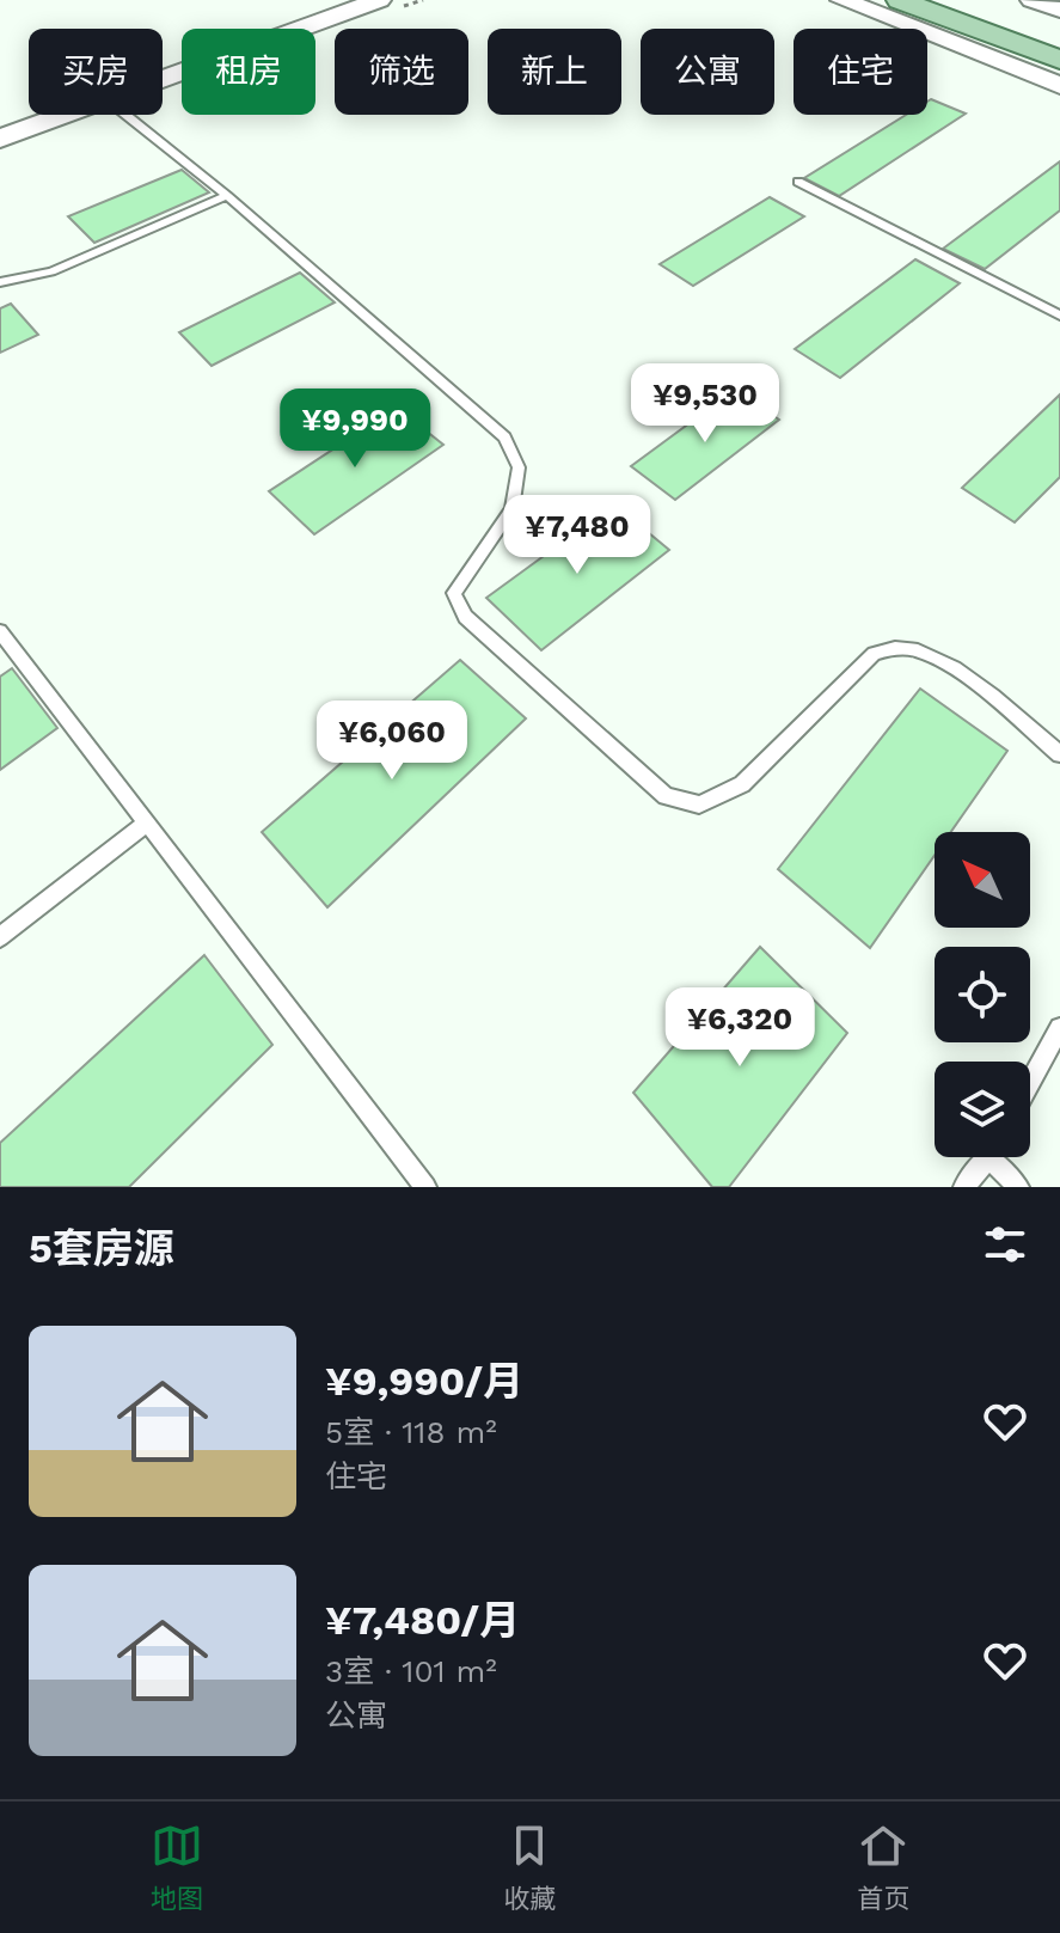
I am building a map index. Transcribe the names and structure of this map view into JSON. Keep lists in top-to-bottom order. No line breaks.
{"north":"top left","page":{"chip":["买房","租房","筛选","新上","公寓","住宅"],"price":["¥9,530","¥9,990","¥7,480","¥6,060","¥6,320"],"heading":"5套房源","list":[{"name":"¥9,990/月","note":"5室 · 118 m² · 住宅"},{"name":"¥7,480/月","note":"3室 · 101 m² · 公寓"}],"tabs":["地图","收藏","首页"]}}
